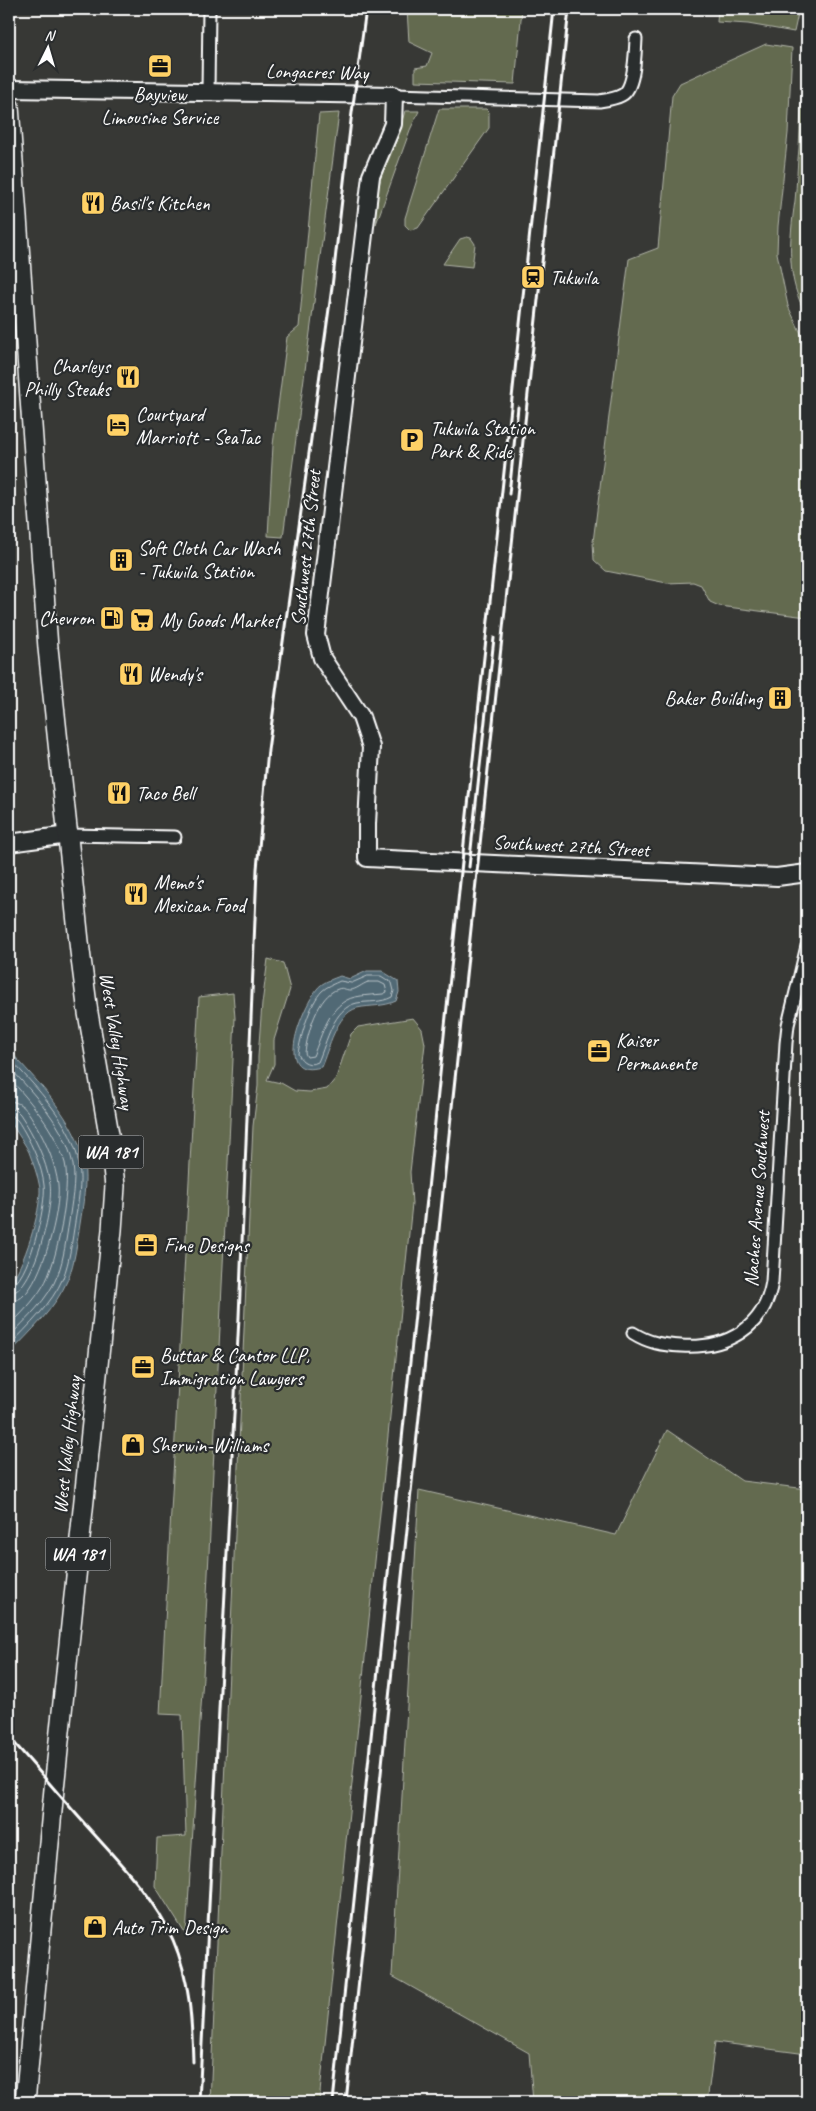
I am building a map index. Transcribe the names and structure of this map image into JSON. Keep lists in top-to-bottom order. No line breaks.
{"streets":{"main road":["West Valley Highway","WA 181"],"street":["Longacres Way","Southwest 27th Street","Naches Avenue Southwest"]},"crossings":[["Longacres Way","Southwest 27th Street"]],"places":{"office":["Bayview Limousine Service","Kaiser Permanente","Fine Designs","Buttar & Cantor LLP, Immigration Lawyers"],"restaurant":["Basil's Kitchen","Charleys Philly Steaks","Wendy's","Taco Bell","Memo's Mexican Food"],"station":["Tukwila"],"hotel":["Courtyard Marriott - SeaTac"],"parking":["Tukwila Station Park & Ride"],"building":["Soft Cloth Car Wash - Tukwila Station","Baker Building"],"fuel station":["Chevron"],"supermarket":["My Goods Market"],"shop":["Sherwin-Williams","Auto Trim Design"]},"north":"top"}
